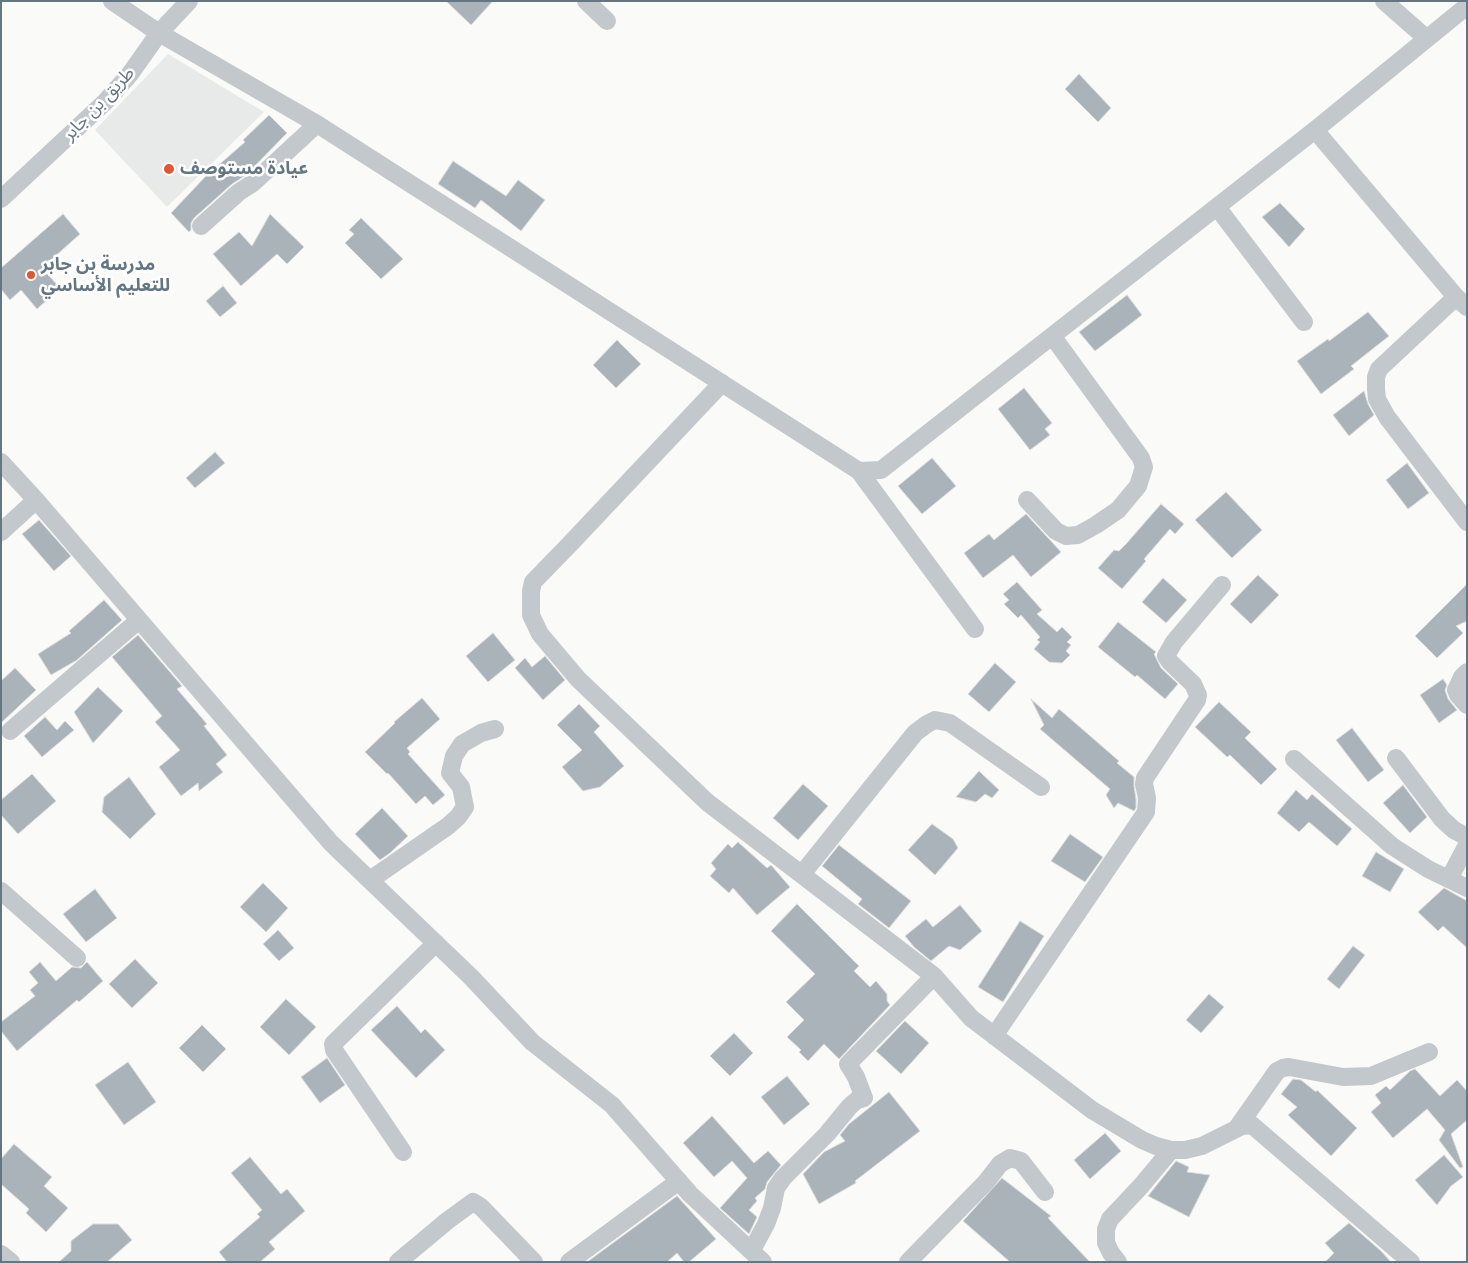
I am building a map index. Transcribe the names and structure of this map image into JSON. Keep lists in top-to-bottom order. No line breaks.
{"streets":{"street":["طريق بن جابر"]},"places":["عيادة مستوصف","مدرسة بن جابر للتعليم الأساسي"]}
